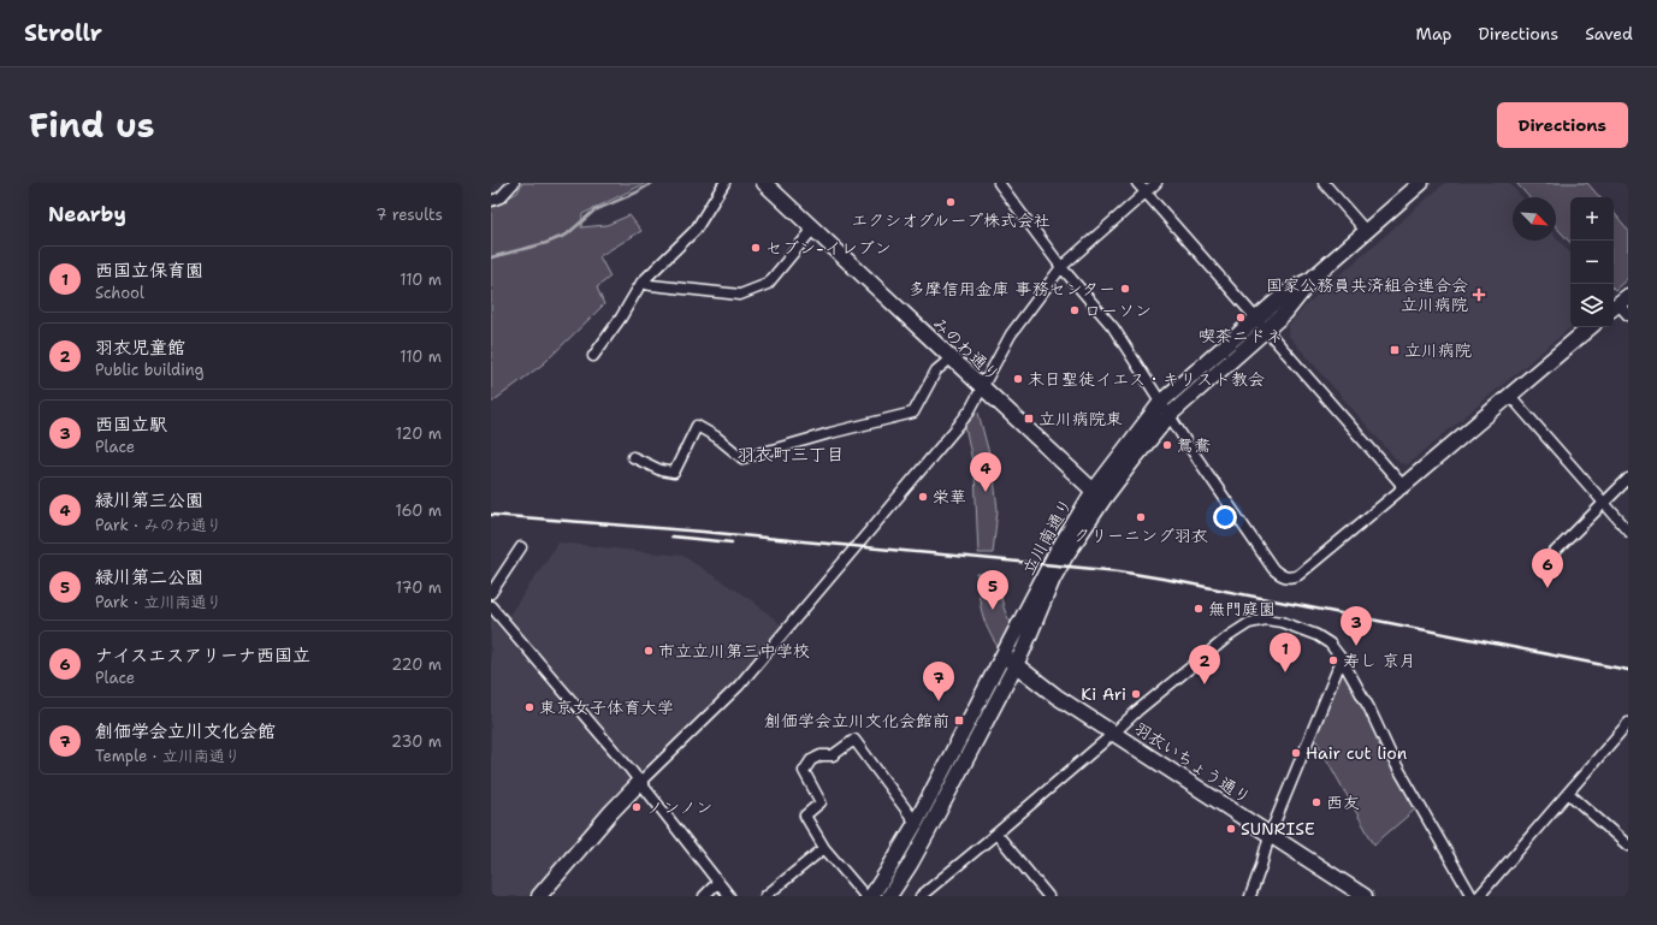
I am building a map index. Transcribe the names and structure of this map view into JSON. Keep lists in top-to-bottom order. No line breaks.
{"streets":{"street":["みのわ通り","立川南通り","羽衣いちょう通り"]},"crossings":[["みのわ通り","立川南通り"],["立川南通り","羽衣いちょう通り"]],"districts":["羽衣町三丁目"],"places":{"other":["エクシオグループ株式会社","セブン-イレブン","多摩信用金庫 事務センター","ローソン","喫茶ニドネ","末日聖徒イエス・キリスト教会","鴛鴦","栄華","クリーニング羽衣","無門庭園","市立立川第三中学校","寿し 京月","Ki Ari","東京女子体育大学","Hair cut lion","西友","ノンノン","SUNRISE"],"health":["国家公務員共済組合連合会 立川病院"],"transit":["立川病院","立川病院東","創価学会立川文化会館前"]},"north":"bottom right","page":{"header":"Strollr","nav":["Map","Directions","Saved"],"title":"Find us","buttons":"Directions","heading":["Nearby","7 results"],"map_buttons":["+","−"],"list":[{"mark":"1","name":"西国立保育園","note":"School","value":"110 m"},{"mark":"2","name":"羽衣児童館","note":"Public building","value":"110 m"},{"mark":"3","name":"西国立駅","note":"Place","value":"120 m"},{"mark":"4","name":"緑川第三公園","note":"Park · みのわ通り","value":"160 m"},{"mark":"5","name":"緑川第二公園","note":"Park · 立川南通り","value":"170 m"},{"mark":"6","name":"ナイスエスアリーナ西国立","note":"Place","value":"220 m"},{"mark":"7","name":"創価学会立川文化会館","note":"Temple · 立川南通り","value":"230 m"}],"pins":["4","6","5","3","1","2","7"]}}
